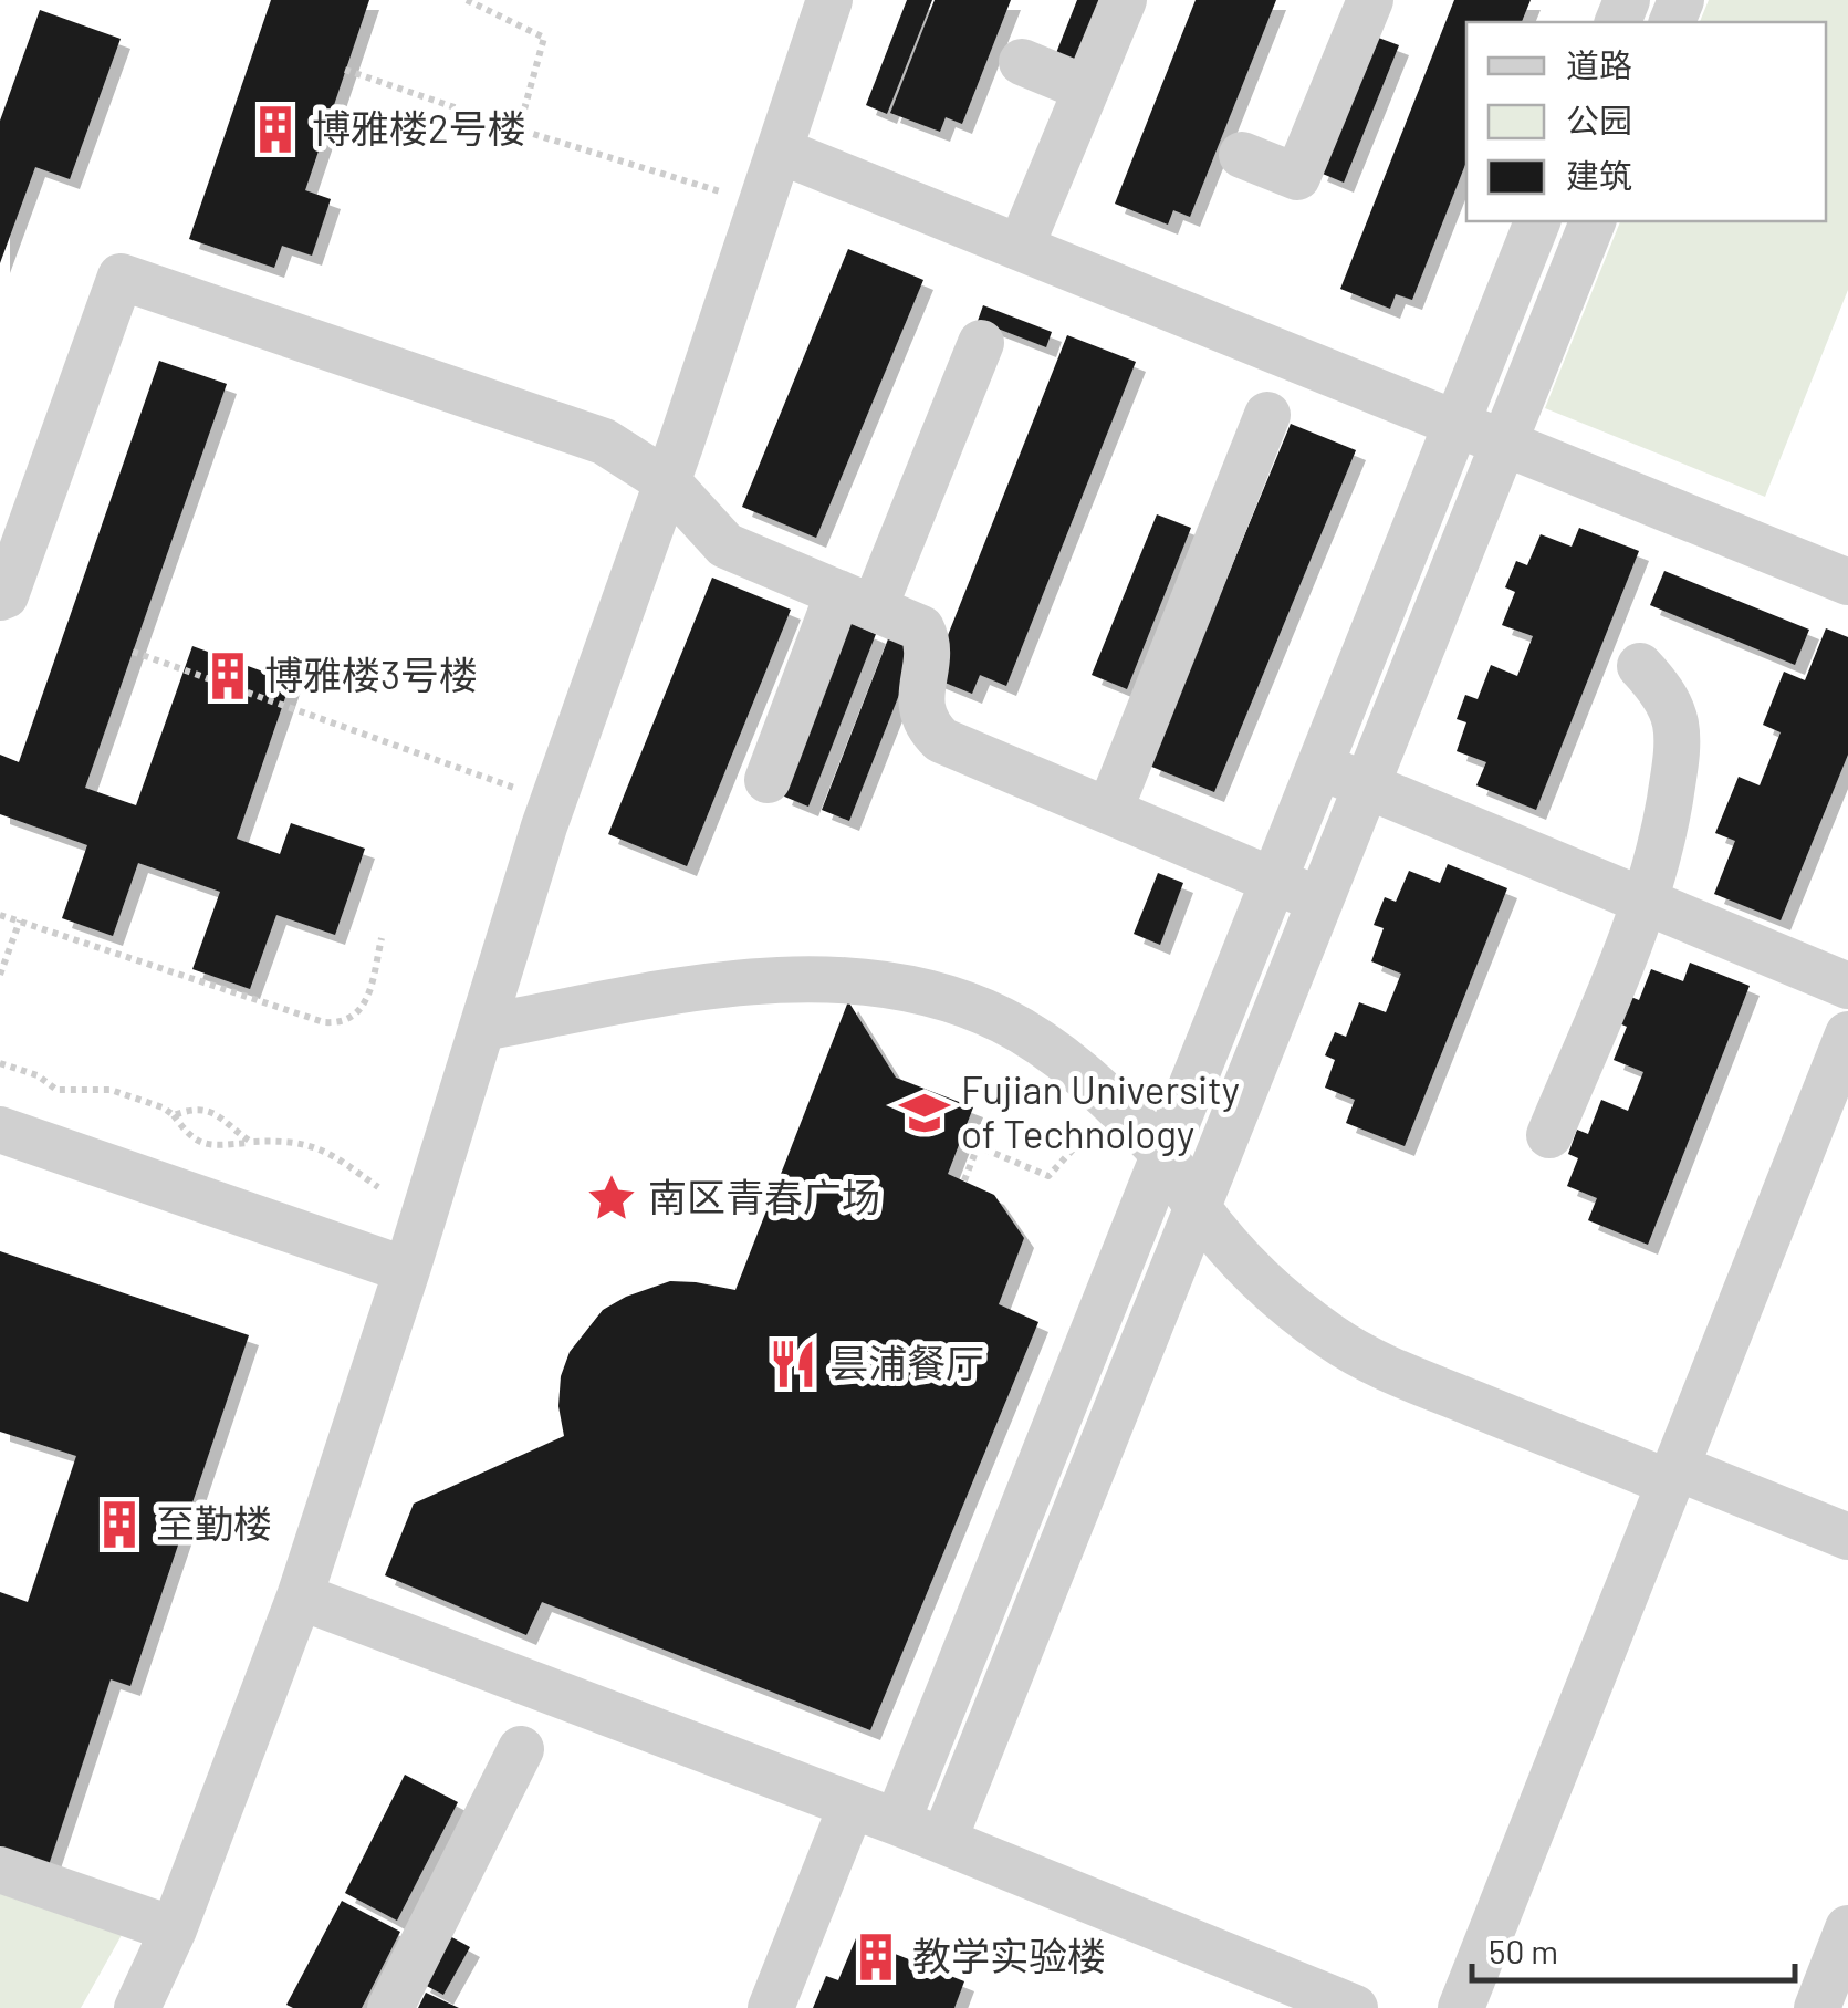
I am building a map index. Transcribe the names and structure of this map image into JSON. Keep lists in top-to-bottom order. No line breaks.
{"places":{"building":["博雅楼2号楼","博雅楼3号楼","至勤楼","教学实验楼"],"school or university":["Fujian University of Technology"],"place":["南区青春广场"],"restaurant":["昙浦餐厅"]},"legend":["道路","公园","建筑"],"scale_bar":"50 m"}
